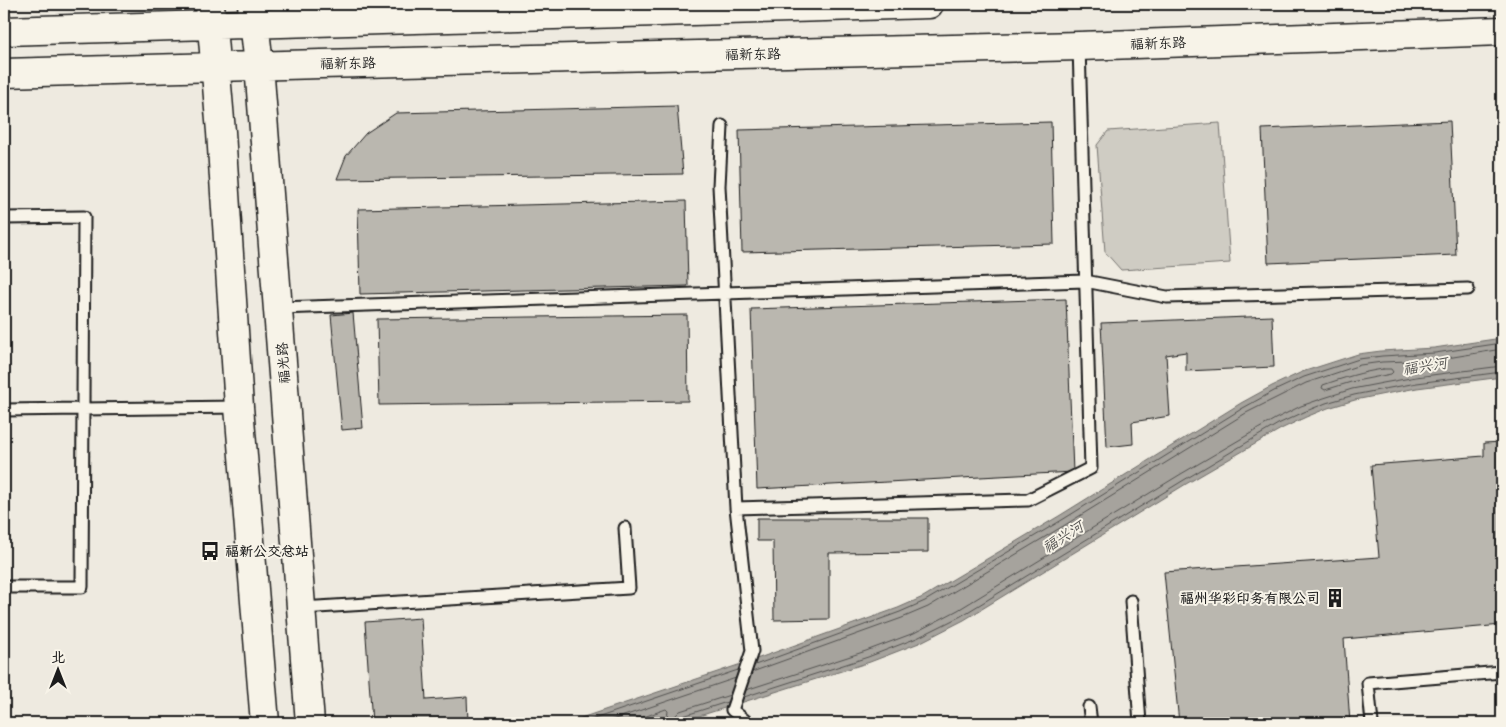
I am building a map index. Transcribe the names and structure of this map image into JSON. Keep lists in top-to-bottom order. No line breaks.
{"streets":{"main road":["福新东路","福光路"]},"crossings":[["福新东路","福光路"]],"water":["福兴河"],"places":{"bus stop":["福新公交总站"],"building":["福州华彩印务有限公司"]},"north":"top"}
